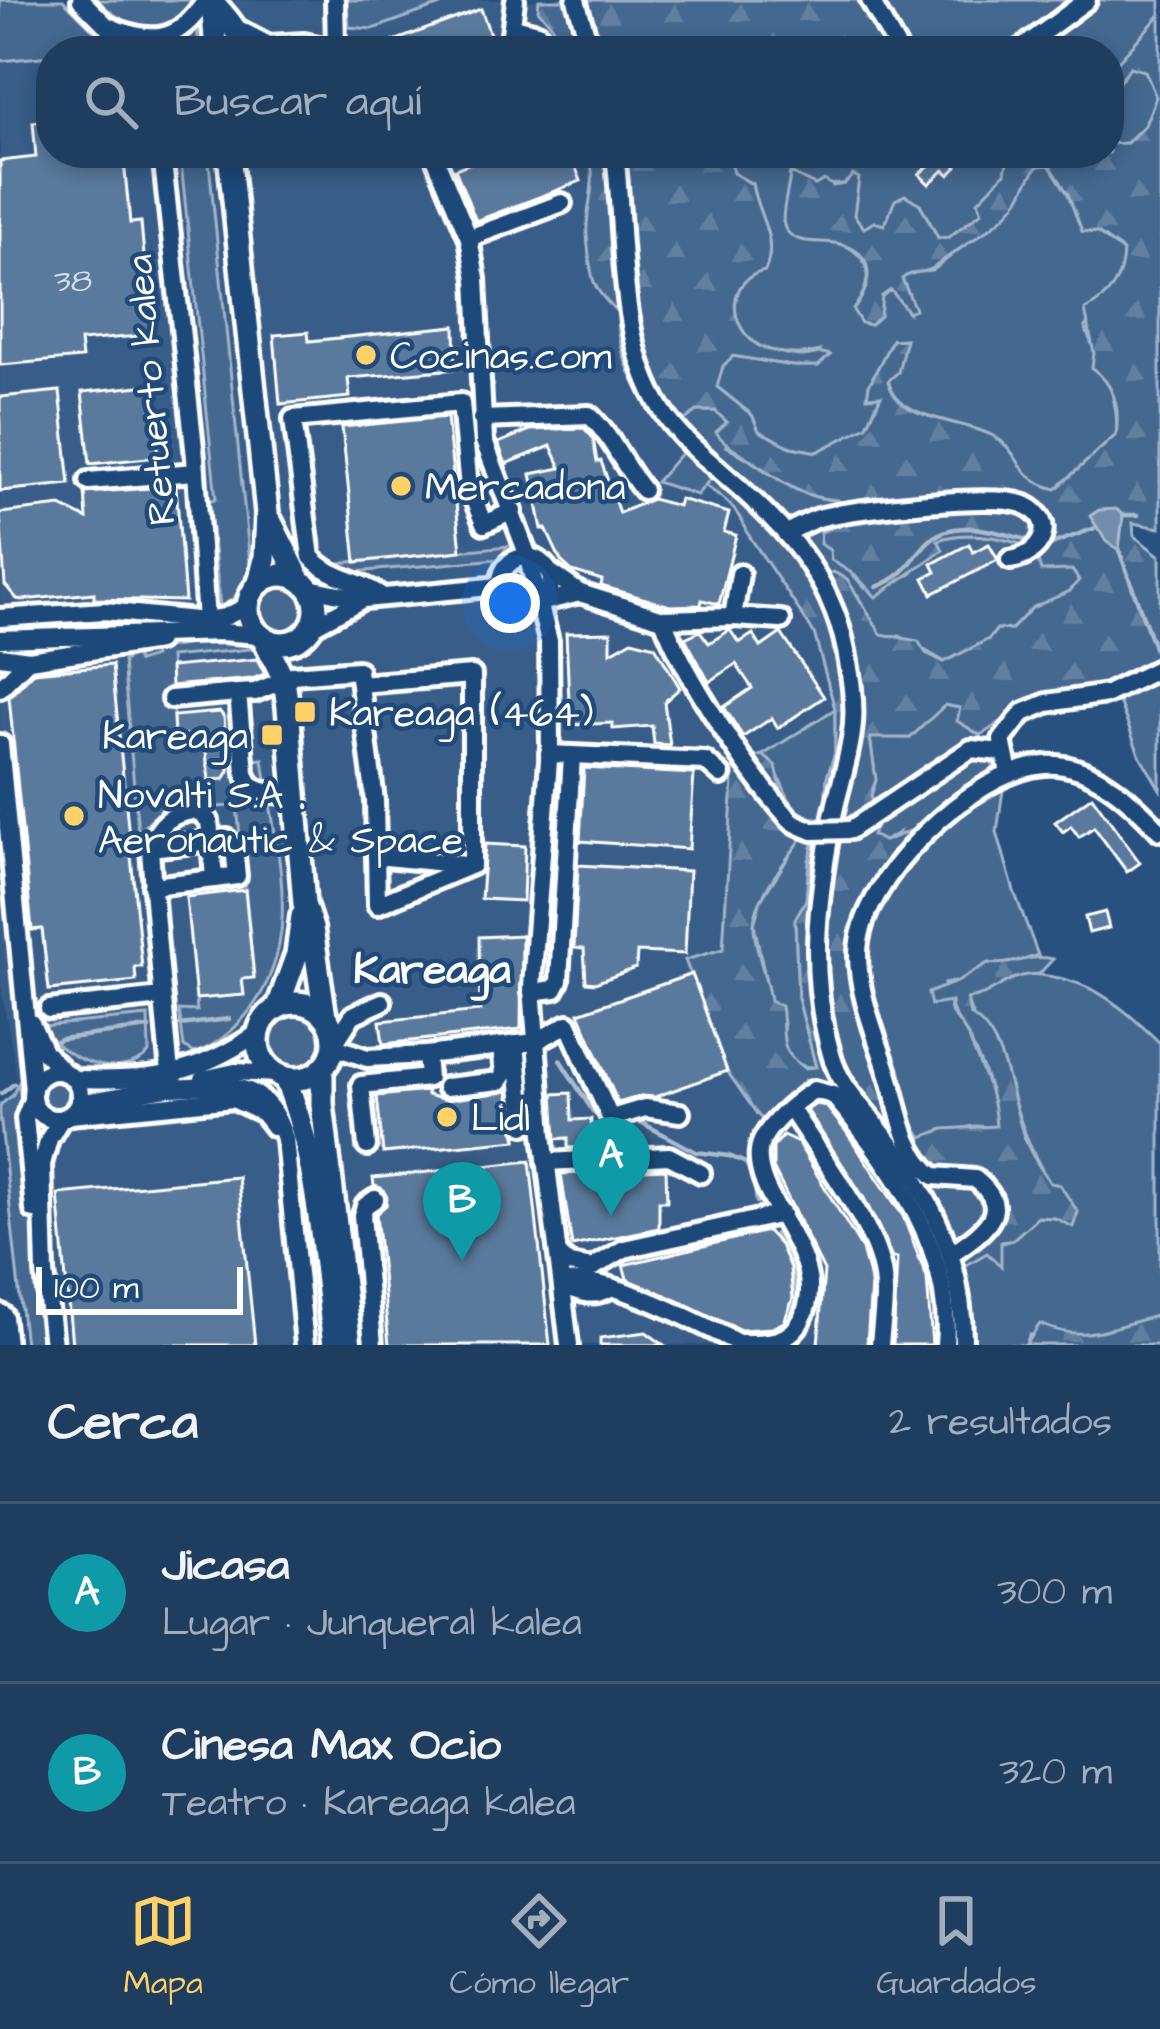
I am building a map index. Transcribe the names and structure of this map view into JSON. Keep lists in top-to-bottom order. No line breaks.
{"streets":{"street":["Retuerto kalea"]},"districts":["Kareaga"],"places":{"other":["Cocinas.com","Mercadona","Novalti S.A . Aeronautic & Space","Lidl"],"transit":["Kareaga (464)","Kareaga"]},"house_numbers":["38"],"scale_bar":"100 m","page":{"search":"Buscar aquí","pins":["A","B"],"scale":"100 m","heading":["Cerca","2 resultados"],"list":[{"mark":"A","name":"Jicasa","note":"Lugar · Junqueral kalea","value":"300 m"},{"mark":"B","name":"Cinesa Max Ocio","note":"Teatro · Kareaga kalea","value":"320 m"}],"nav":["Mapa","Cómo llegar","Guardados"]}}
